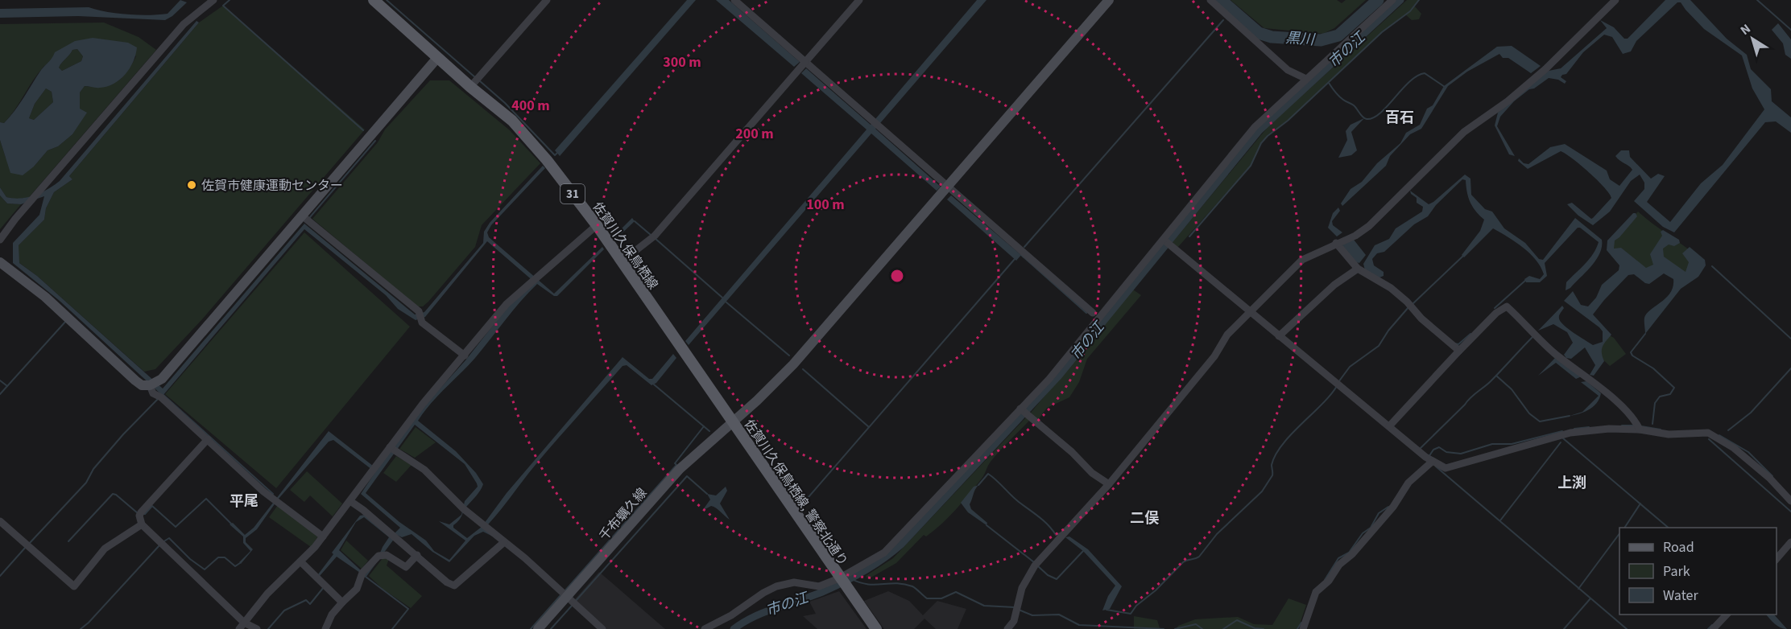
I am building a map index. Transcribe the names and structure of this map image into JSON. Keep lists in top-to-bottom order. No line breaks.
{"streets":{"main road":["31","佐賀川久保鳥栖線","佐賀川久保鳥栖線, 警察北通り"],"street":["千布蠣久線"]},"crossings":[["佐賀川久保鳥栖線","佐賀川久保鳥栖線, 警察北通り"],["佐賀川久保鳥栖線","千布蠣久線"],["佐賀川久保鳥栖線, 警察北通り","千布蠣久線"]],"districts":["百石","上渕","平尾","二俣"],"water":["黒川","市の江"],"places":["佐賀市健康運動センター"],"legend":["Road","Park","Water"],"north":"top left","rings":["300 m","400 m","200 m","100 m"]}
